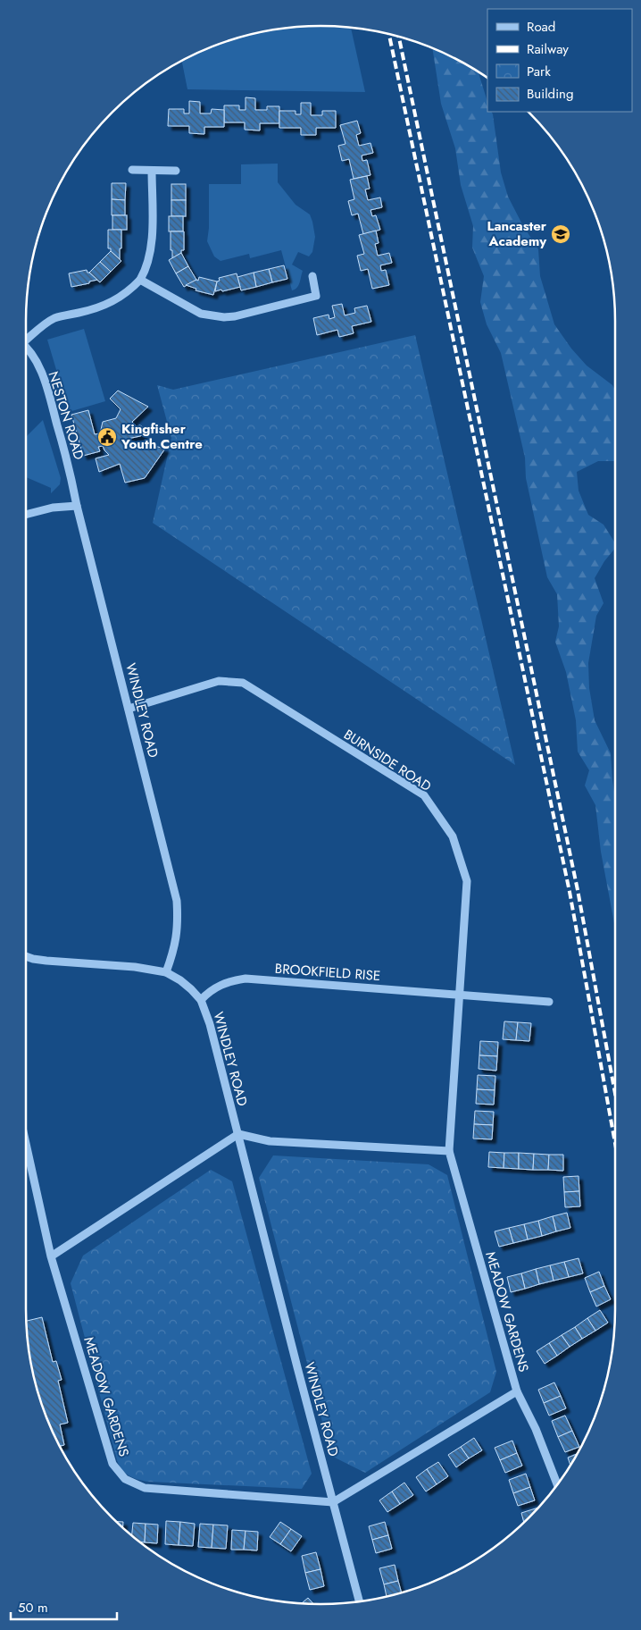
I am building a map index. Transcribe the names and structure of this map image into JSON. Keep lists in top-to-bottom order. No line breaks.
{"streets":{"street":["NESTON ROAD","WINDLEY ROAD","BURNSIDE ROAD","BROOKFIELD RISE","MEADOW GARDENS"]},"crossings":[["NESTON ROAD","WINDLEY ROAD"],["WINDLEY ROAD","BURNSIDE ROAD"],["WINDLEY ROAD","BROOKFIELD RISE"],["WINDLEY ROAD","MEADOW GARDENS"],["BURNSIDE ROAD","BROOKFIELD RISE"],["BURNSIDE ROAD","MEADOW GARDENS"]],"places":{"school or university":["Lancaster Academy"],"public building":["Kingfisher Youth Centre"]},"legend":["Road","Railway","Park","Building"],"scale_bar":"50 m"}
